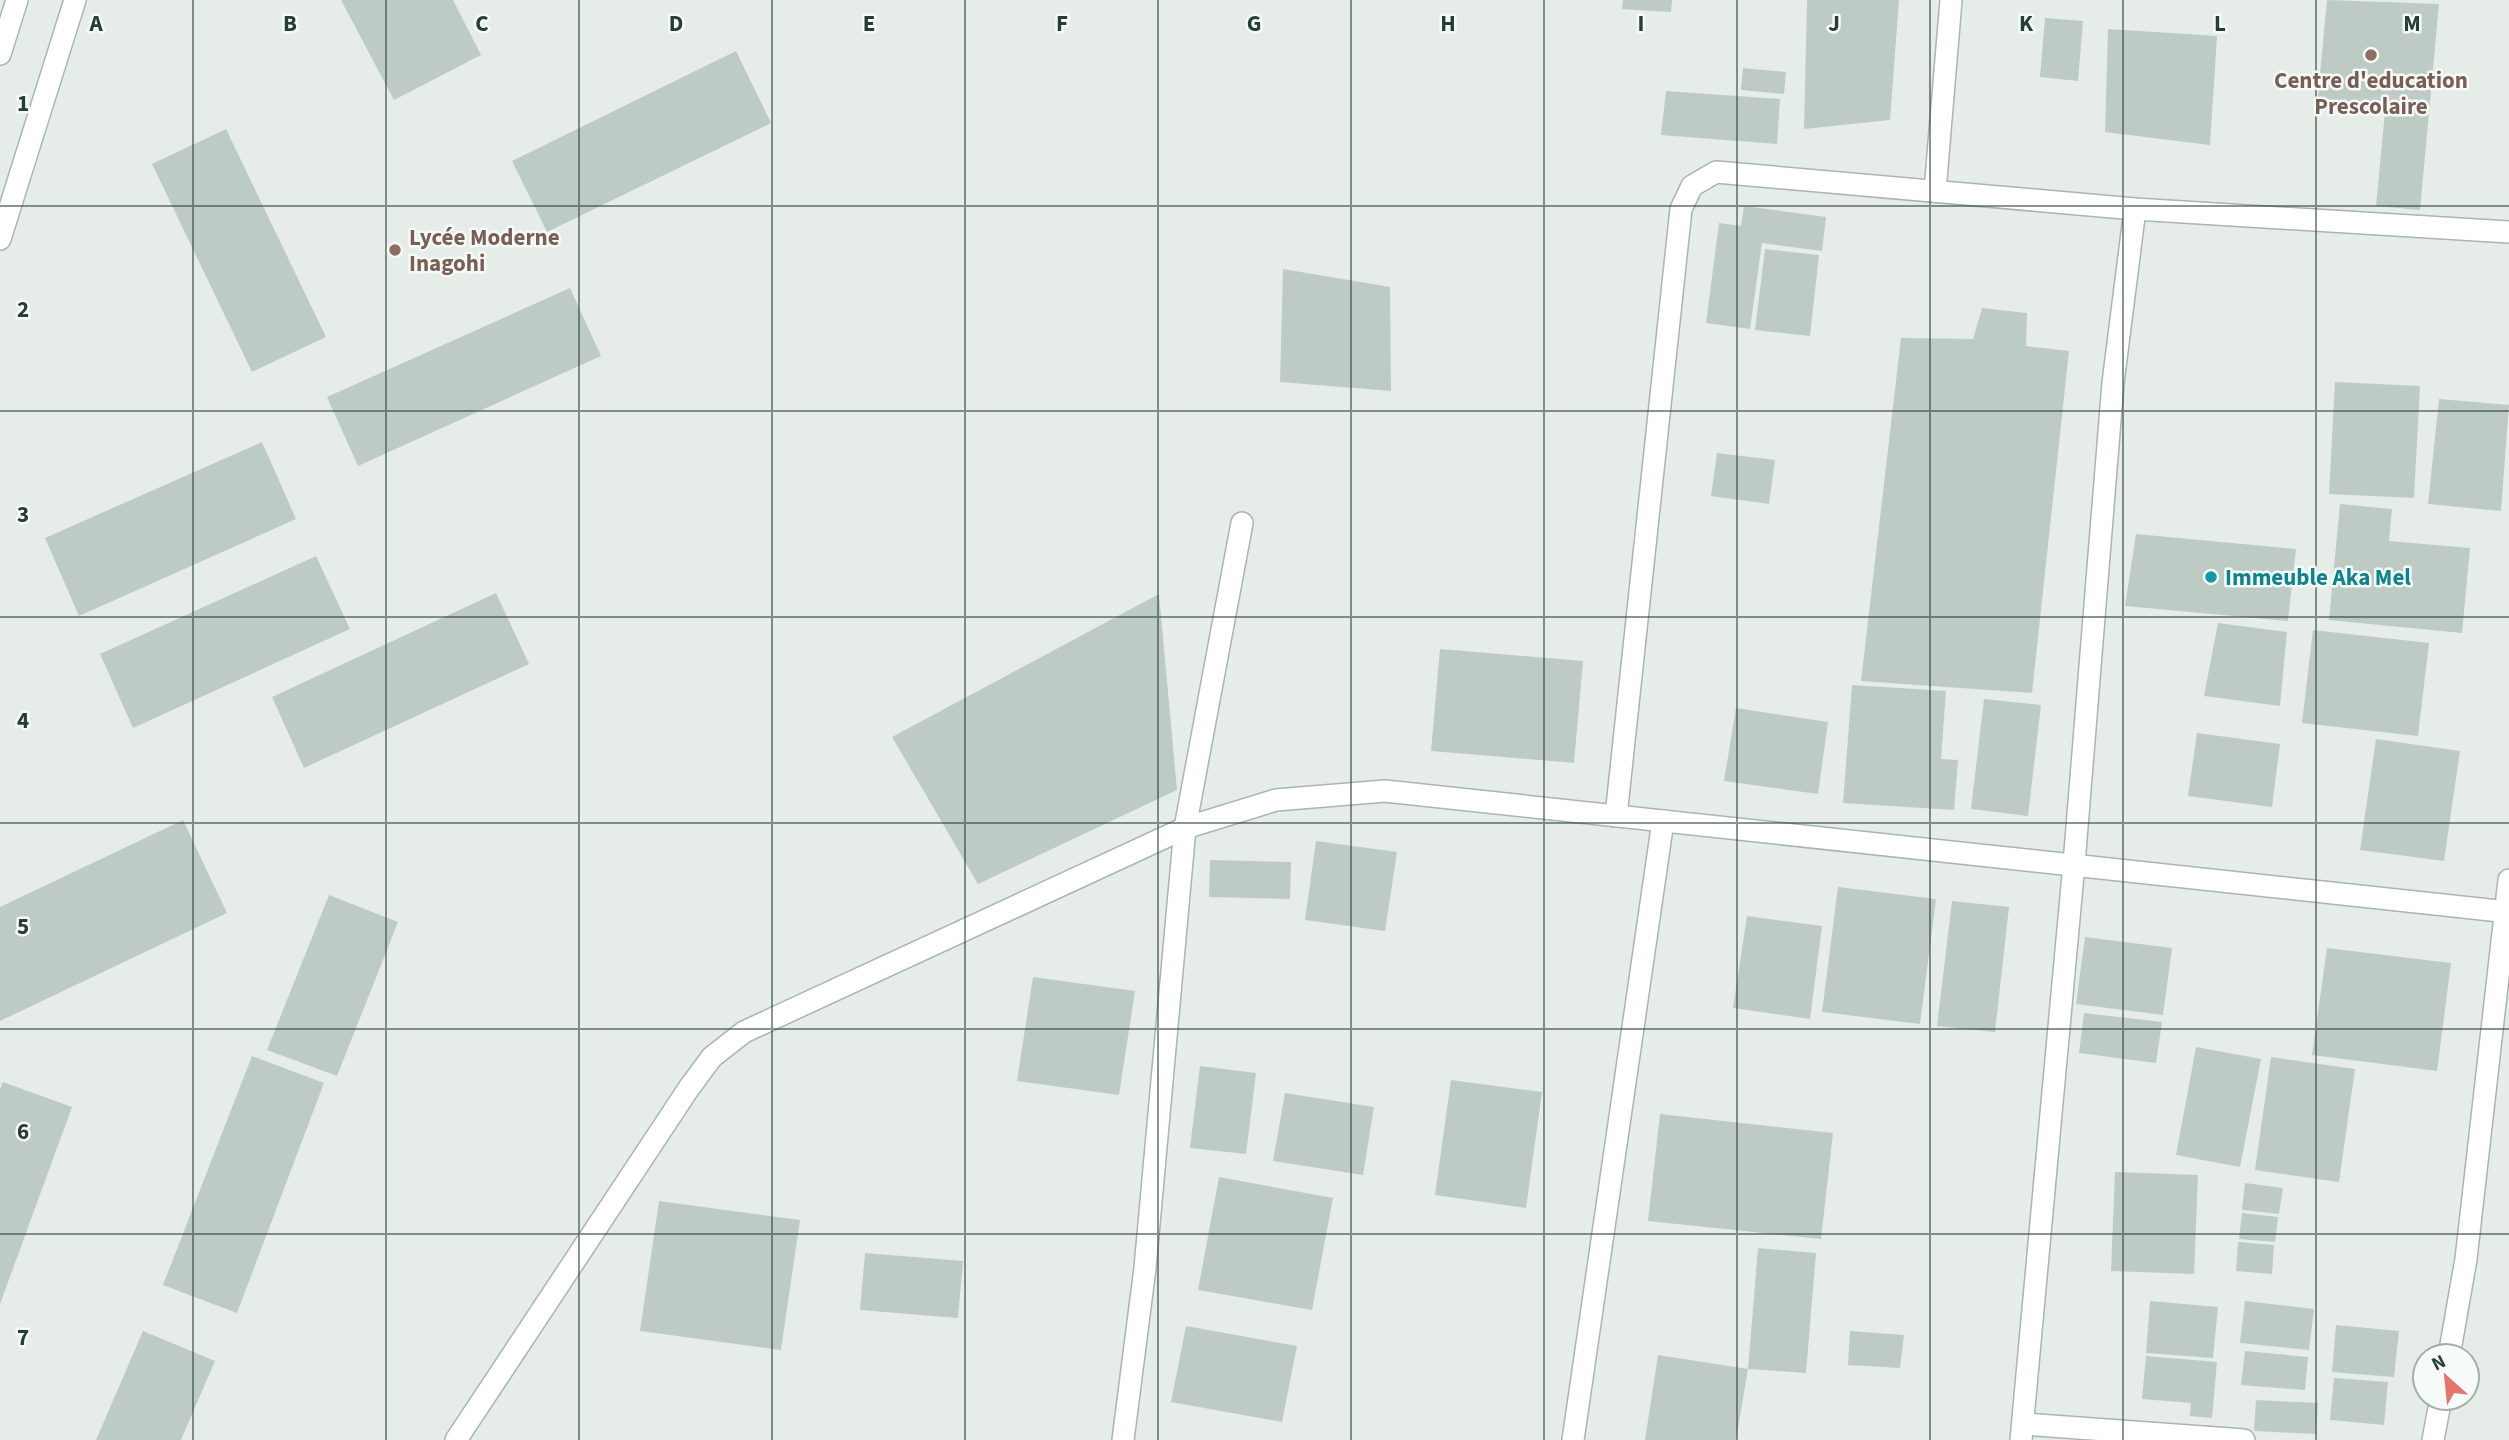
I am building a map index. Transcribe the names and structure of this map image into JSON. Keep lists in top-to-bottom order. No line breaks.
{"places":["Centre d'education Prescolaire","Lycée Moderne Inagohi","Immeuble Aka Mel"],"north":"top left","grid":{"columns":["A","B","C","D","E","F","G","H","I","J","K","L","M"],"rows":["1","2","3","4","5","6","7"]}}
